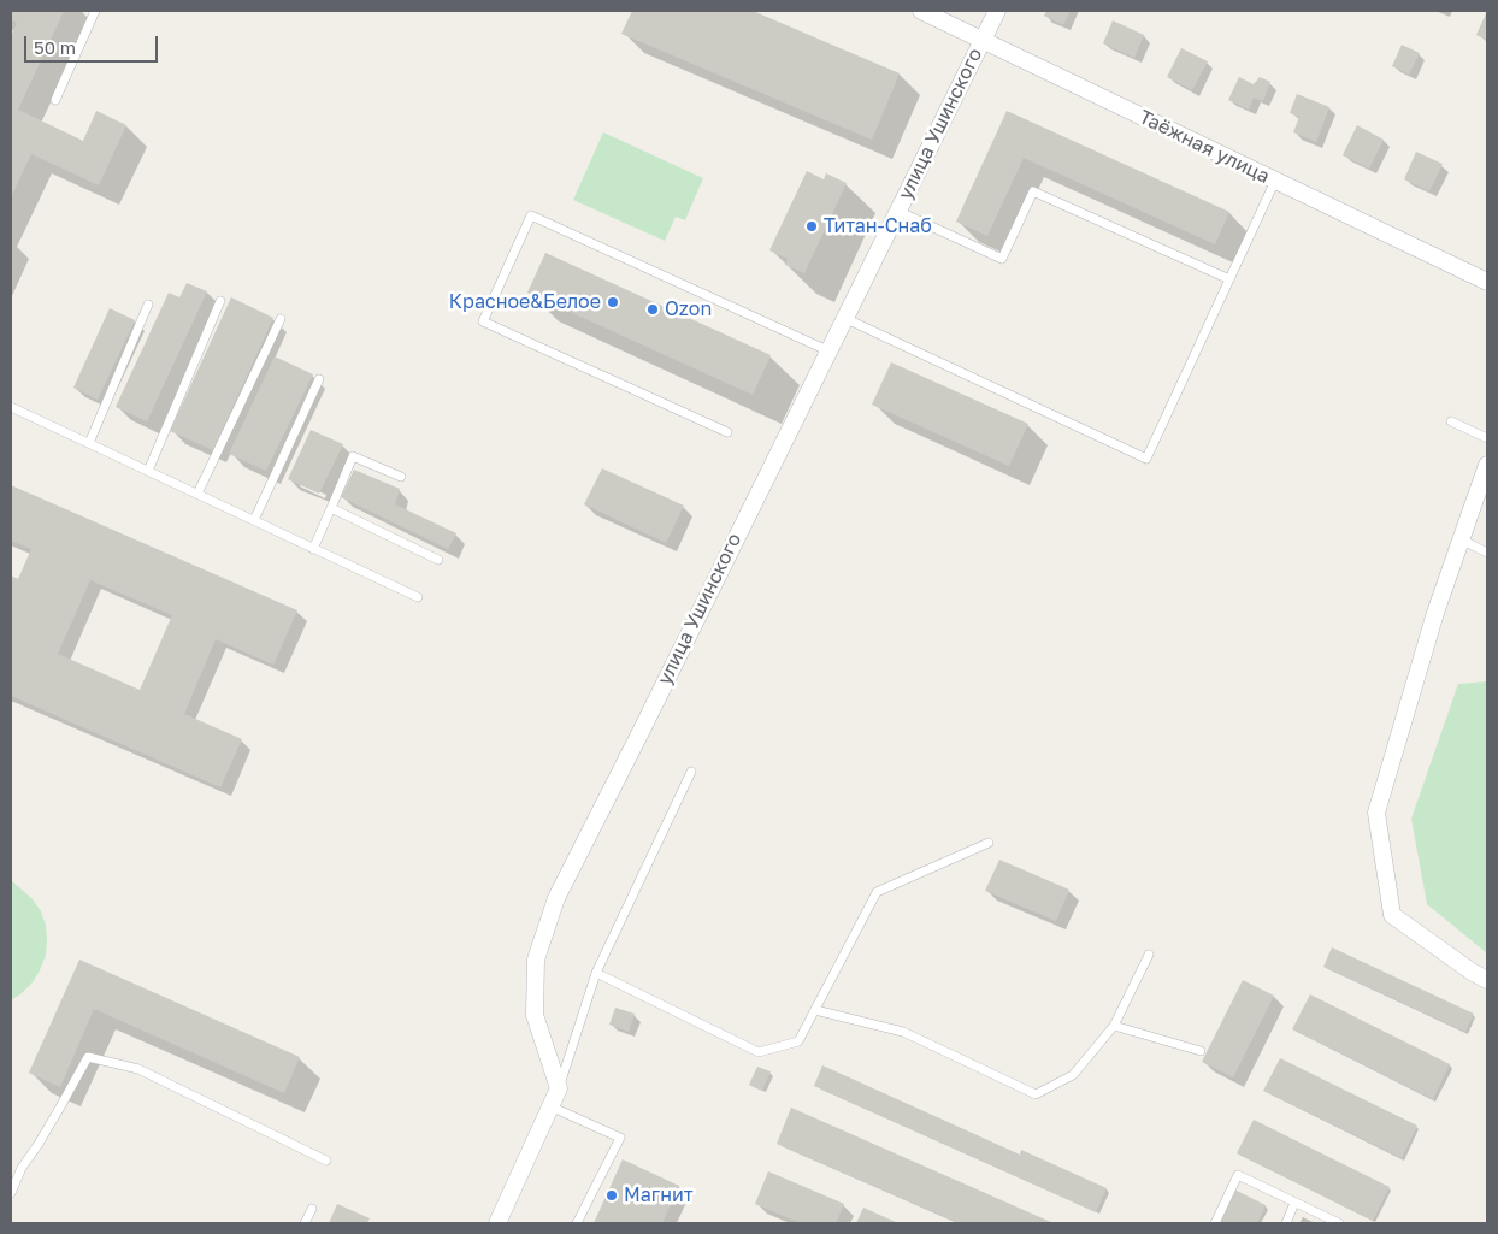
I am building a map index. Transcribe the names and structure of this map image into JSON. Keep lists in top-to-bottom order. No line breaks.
{"streets":{"street":["улица Ушинского","Таёжная улица"]},"crossings":[["улица Ушинского","Таёжная улица"]],"places":["Титан-Снаб","Красное&Белое","Ozon","Магнит"],"scale_bar":"50 m"}
